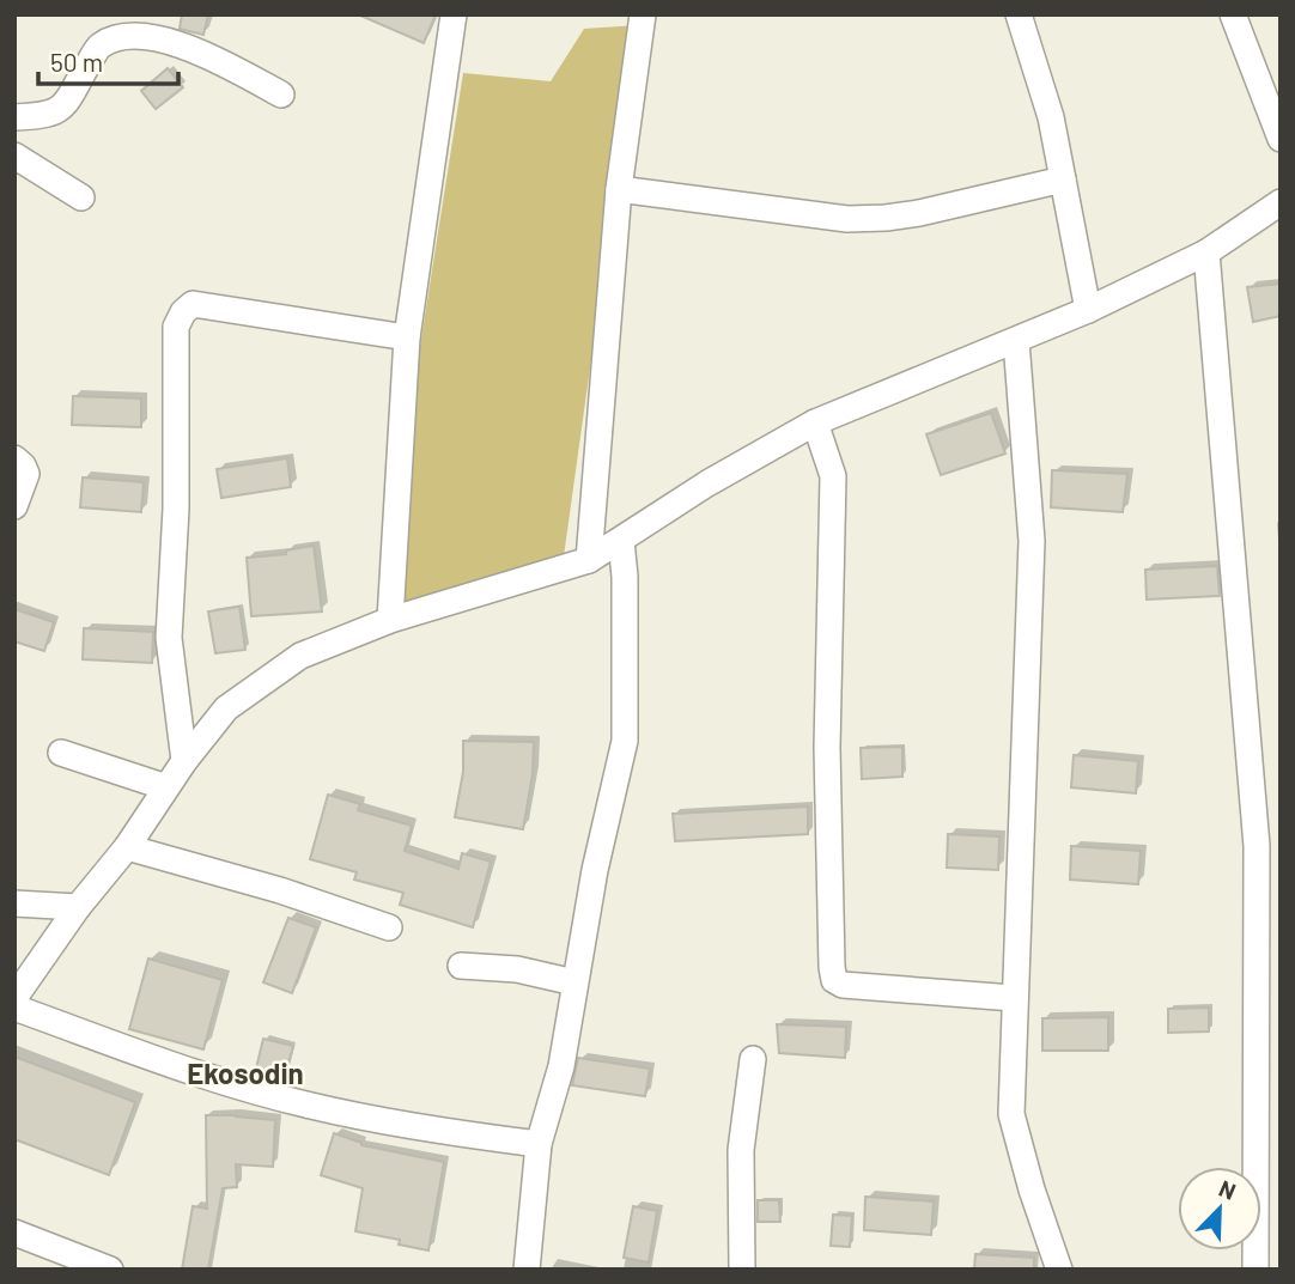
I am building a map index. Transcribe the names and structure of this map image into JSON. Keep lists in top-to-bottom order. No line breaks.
{"districts":["Ekosodin"],"scale_bar":"50 m","north":"top right"}
